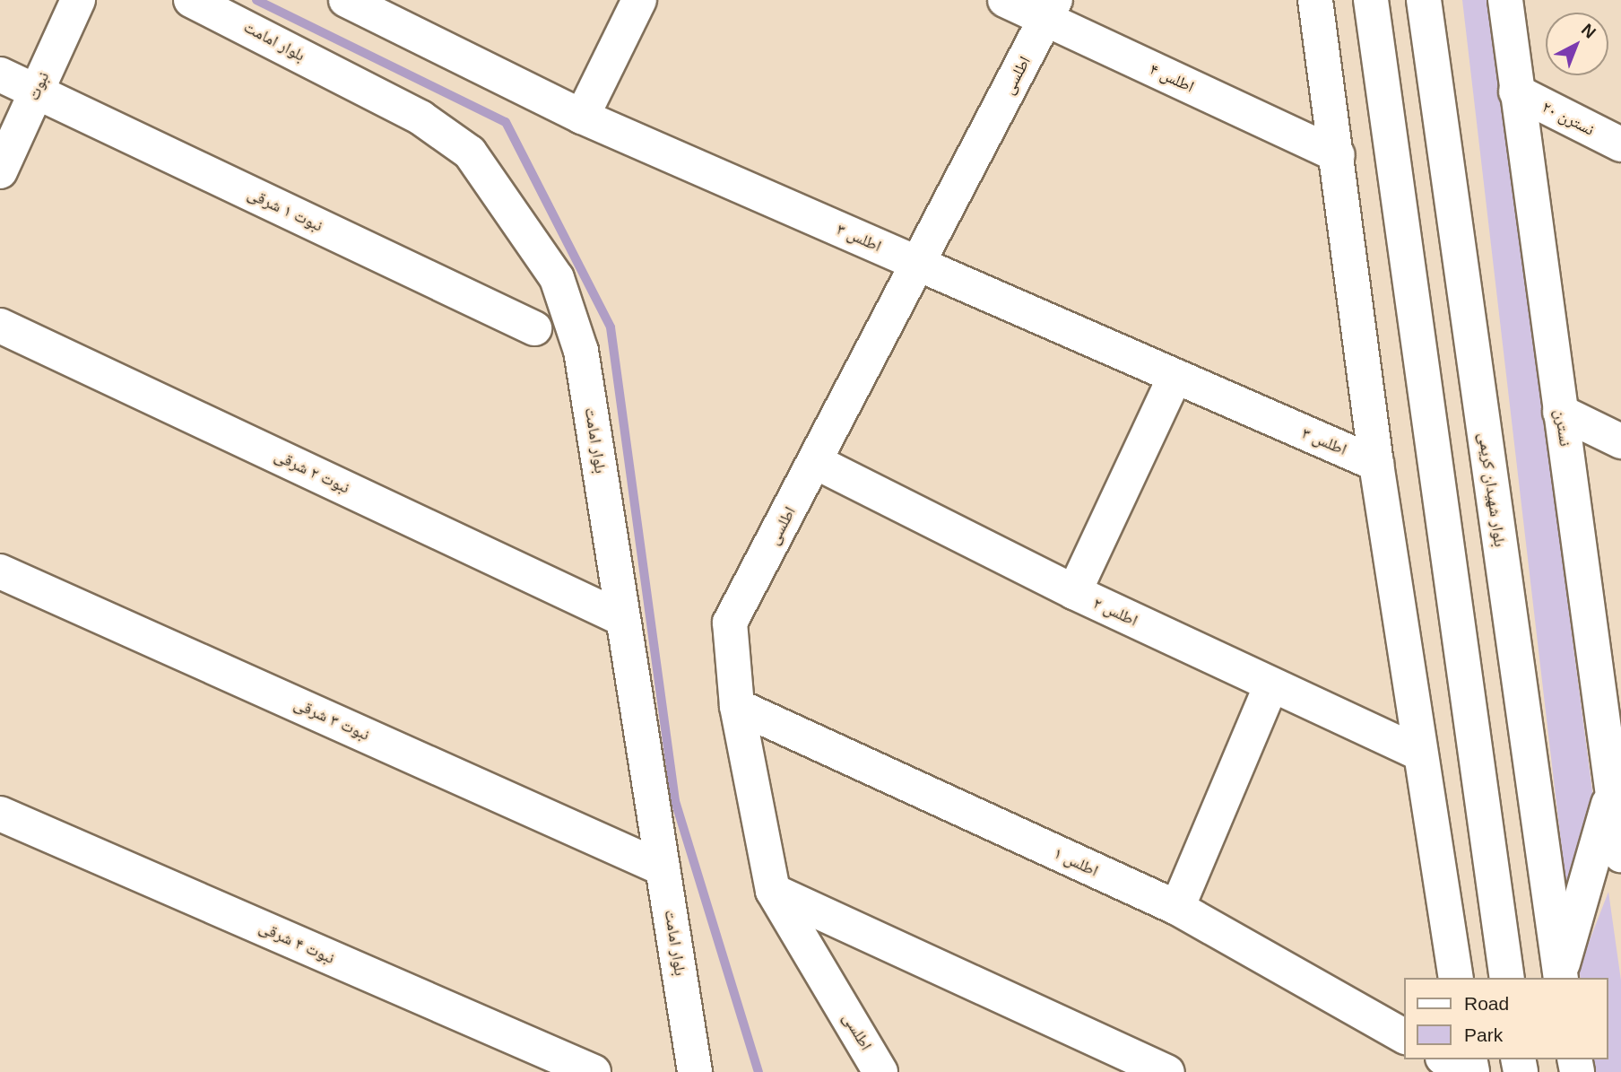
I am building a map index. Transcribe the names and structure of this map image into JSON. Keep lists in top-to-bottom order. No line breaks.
{"streets":{"street":["بلوار امامت","اطلسی","اطلس ۴","نبوت","نسترن ۲۰","نبوت ۱ شرقی","اطلس ۳","نسترن","نبوت ۲ شرقی","بلوار شهیدان کریمی","اطلس ۲","نبوت ۳ شرقی","اطلس ۱","نبوت ۴ شرقی"]},"crossings":[["بلوار امامت","نبوت ۲ شرقی"],["بلوار امامت","نبوت ۳ شرقی"],["اطلسی","اطلس ۴"],["اطلسی","اطلس ۳"],["اطلسی","اطلس ۲"],["اطلسی","اطلس ۱"],["نبوت","نبوت ۱ شرقی"],["نسترن ۲۰","نسترن"]],"legend":["Road","Park"],"north":"top right"}
